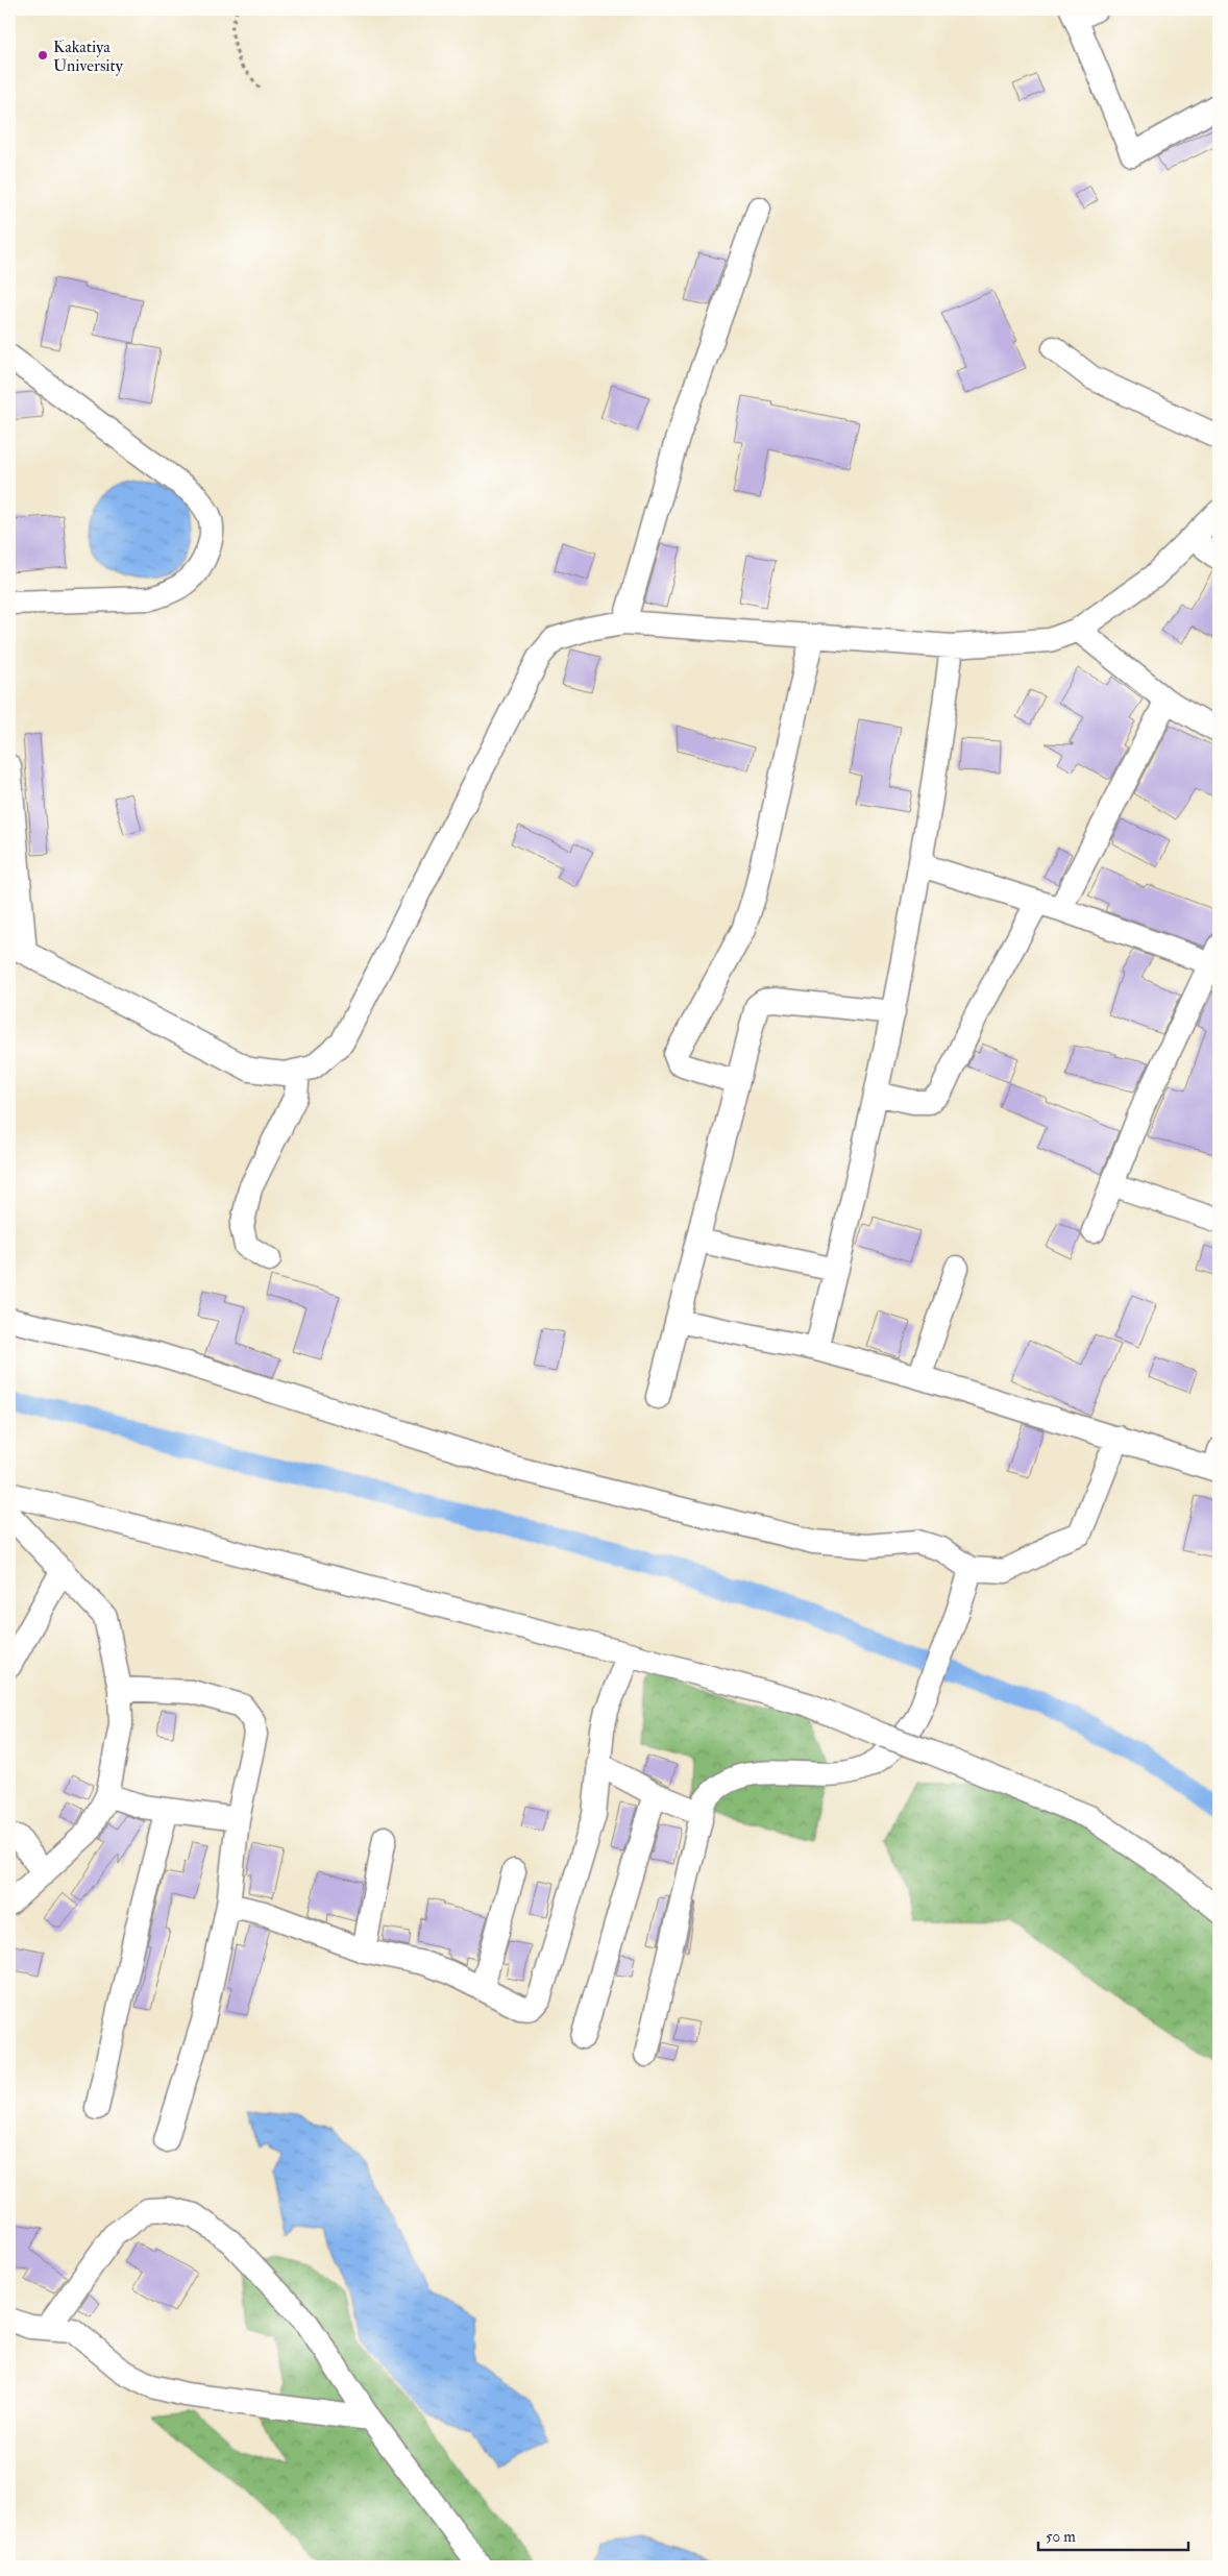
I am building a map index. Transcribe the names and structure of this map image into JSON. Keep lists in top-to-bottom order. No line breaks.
{"places":["Kakatiya University"],"scale_bar":"50 m"}
